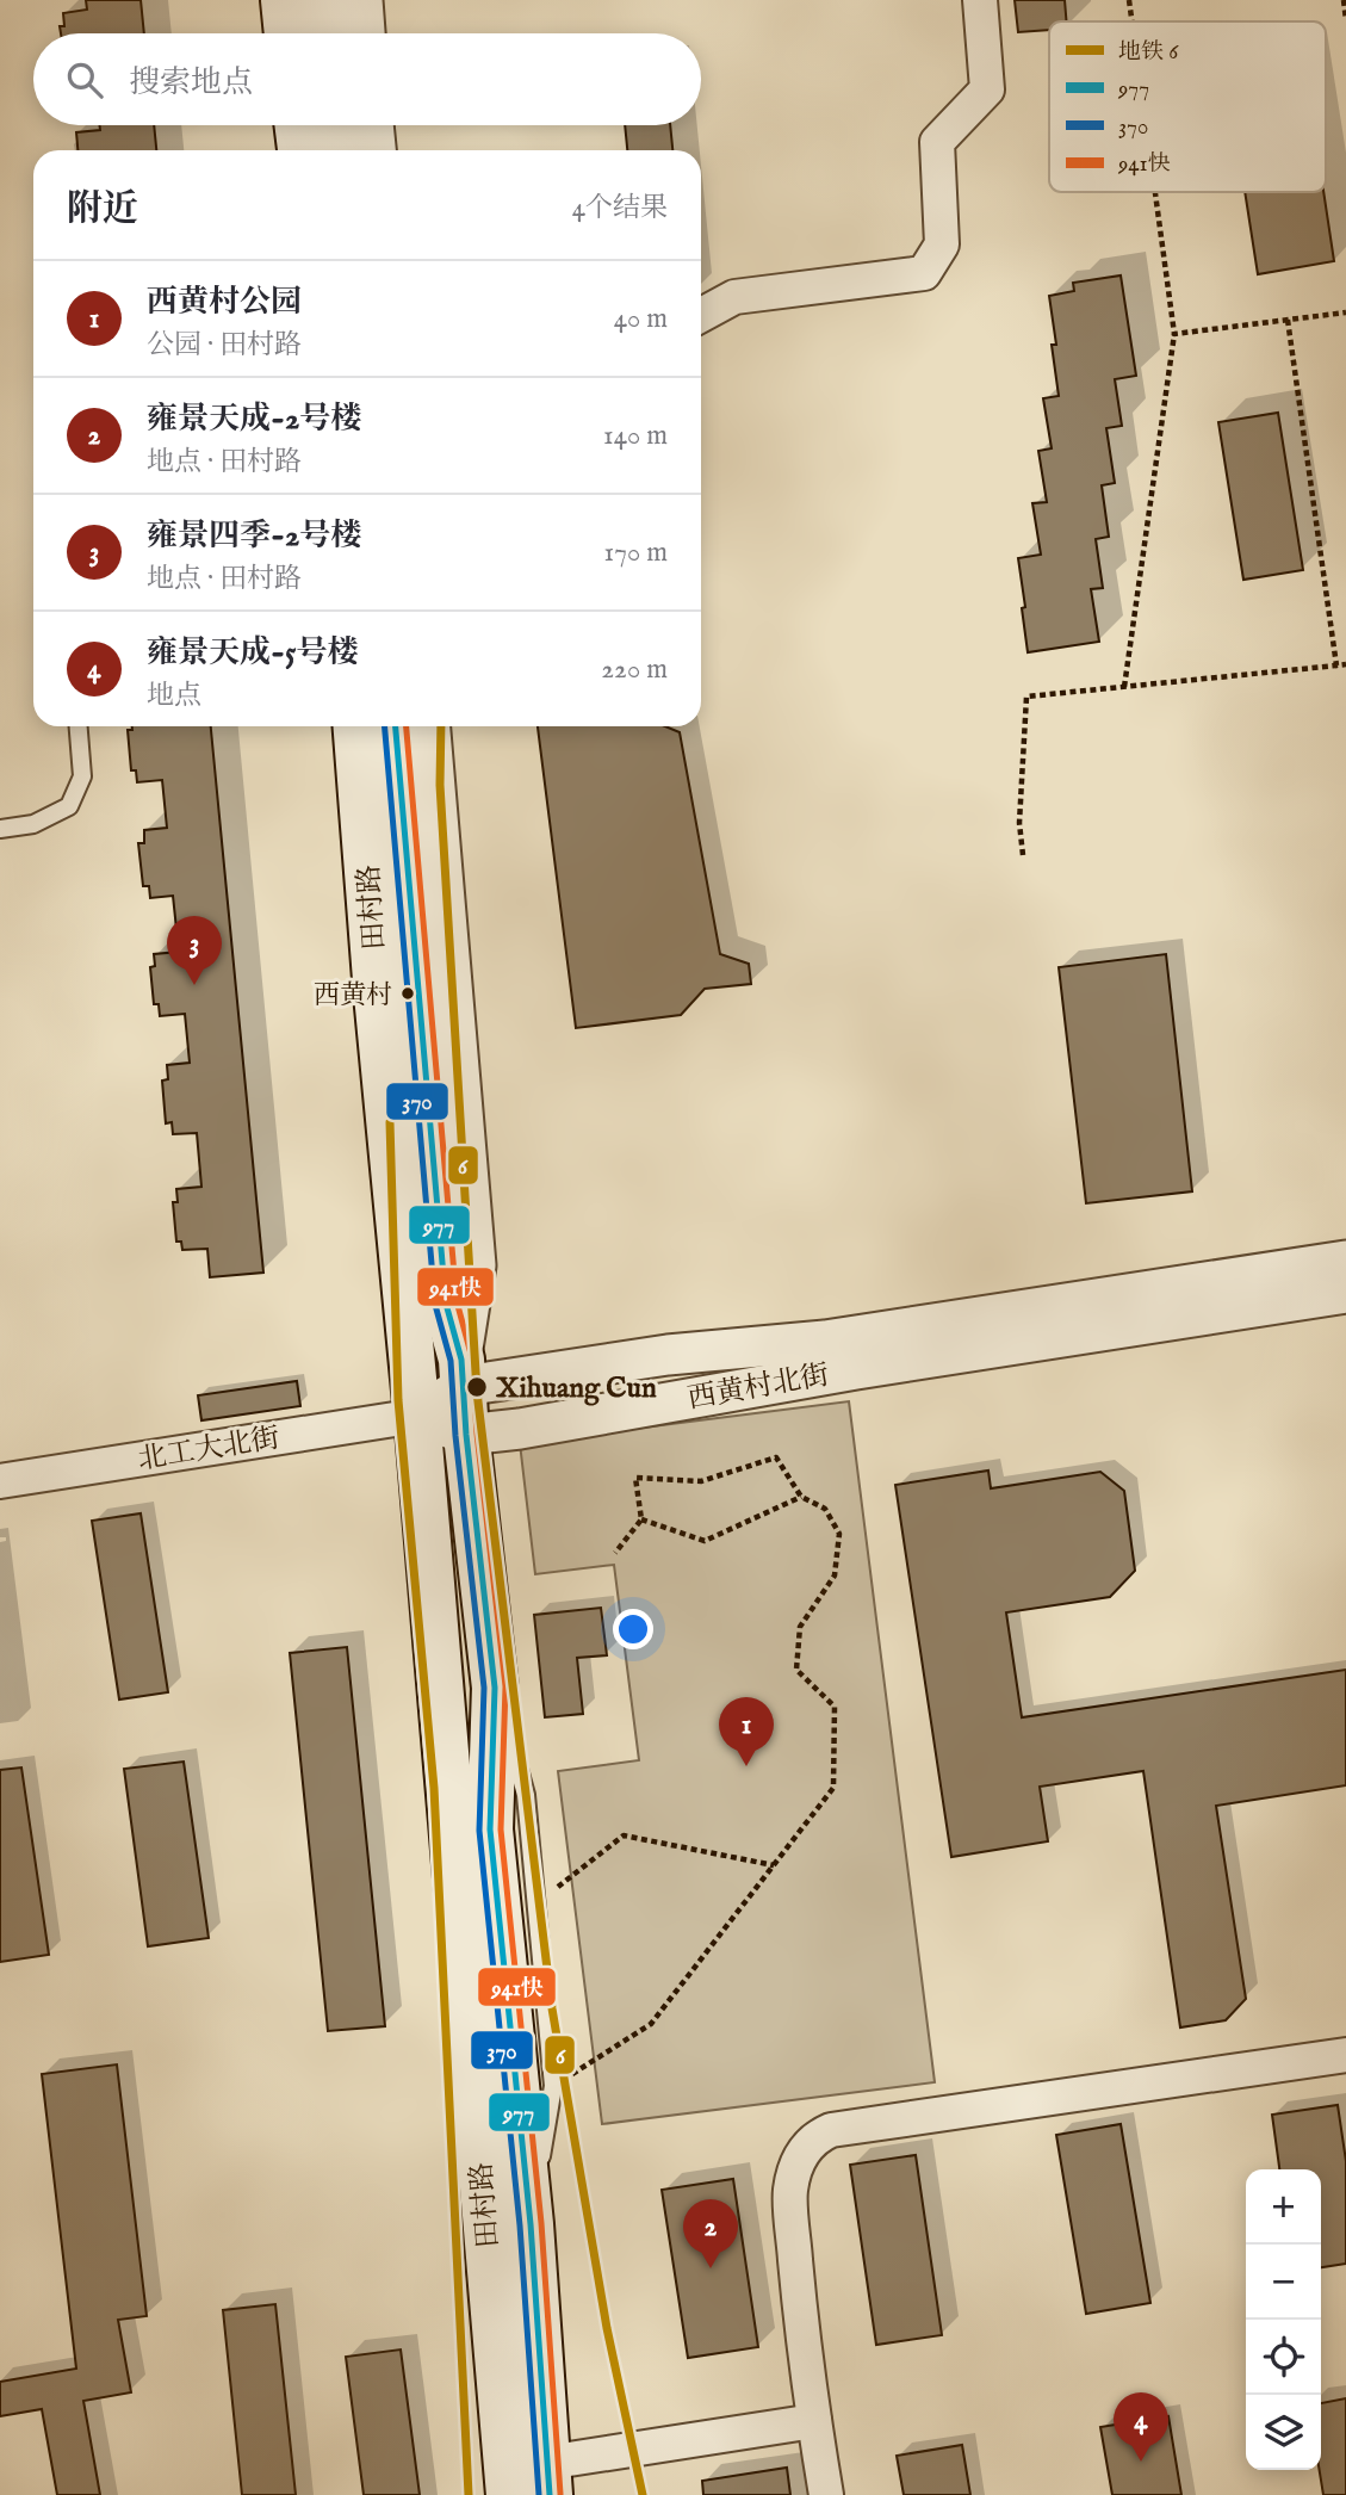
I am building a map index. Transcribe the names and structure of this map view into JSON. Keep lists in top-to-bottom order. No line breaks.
{"streets":{"main road":["田村路"],"street":["西黄村北街","北工大北街"]},"crossings":[["田村路","西黄村北街"],["田村路","北工大北街"],["西黄村北街","北工大北街"]],"places":["西黄村","Xihuang Cun"],"lines":["metro line 6","transit line 977","transit line 370","transit line 941快"],"legend":["地铁 6","977","370","941快"],"page":{"search":"搜索地点","heading":["附近","4个结果"],"list":[{"mark":"1","name":"西黄村公园","note":"公园 · 田村路","value":"40 m"},{"mark":"2","name":"雍景天成-2号楼","note":"地点 · 田村路","value":"140 m"},{"mark":"3","name":"雍景四季-2号楼","note":"地点 · 田村路","value":"170 m"},{"mark":"4","name":"雍景天成-5号楼","note":"地点","value":"220 m"}],"pins":["3","1","2","4"],"map_buttons":["+","−"]}}
